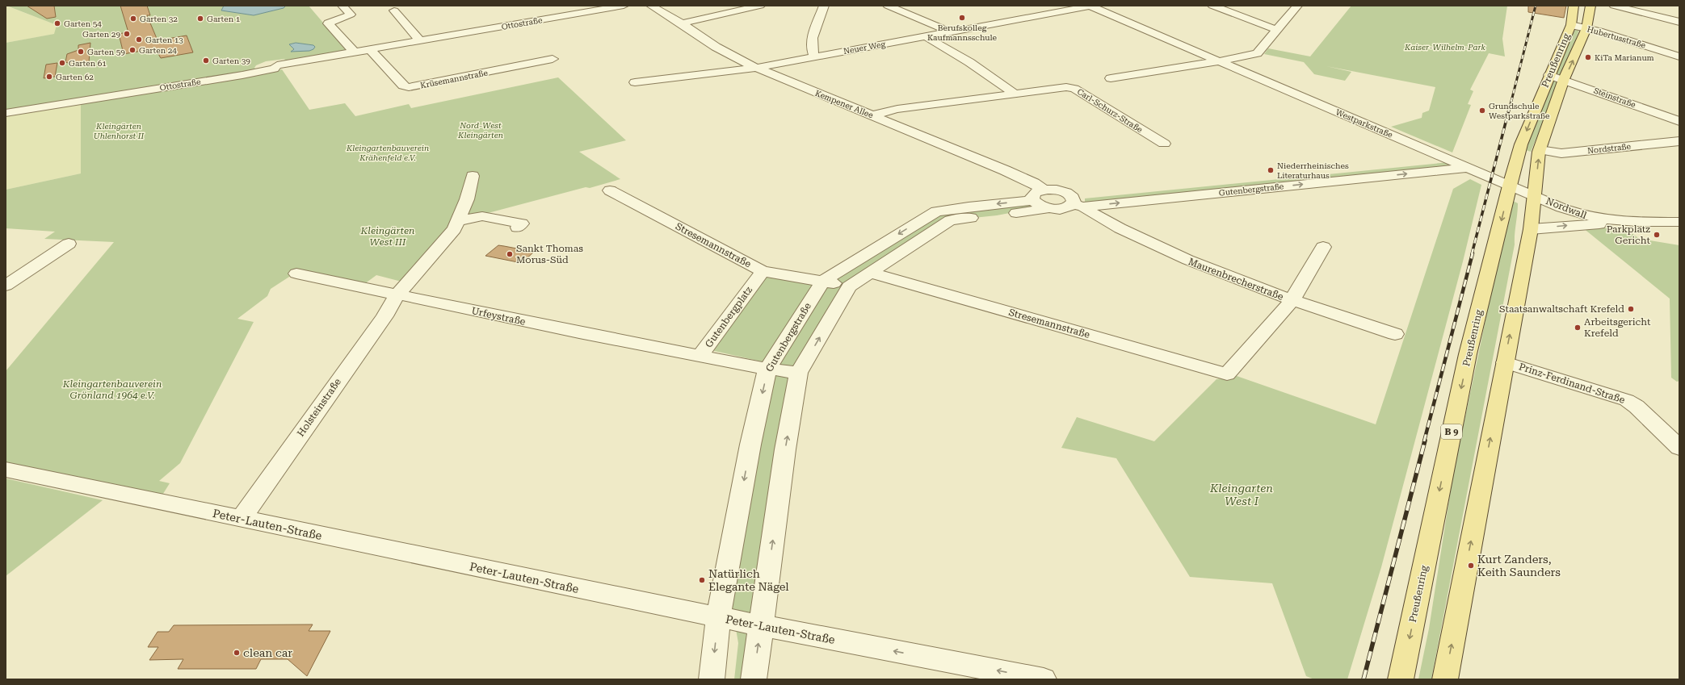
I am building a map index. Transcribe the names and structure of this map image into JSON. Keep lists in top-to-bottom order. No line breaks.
{"streets":{"main road":["Preußenring","B 9"],"street":["Ottostraße","Hubertusstraße","Neuer Weg","Krüsemannstraße","Steinstraße","Kempener Allee","Carl-Schurz-Straße","Westparkstraße","Nordstraße","Gutenbergstraße","Nordwall","Stresemannstraße","Maurenbrecherstraße","Urfeystraße","Gutenbergplatz","Prinz-Ferdinand-Straße","Holsteinstraße","Peter-Lauten-Straße"]},"crossings":[["Ottostraße","Krüsemannstraße"],["Hubertusstraße","Preußenring"],["Neuer Weg","Kempener Allee"],["Neuer Weg","Westparkstraße"],["Preußenring","Steinstraße"],["Preußenring","Westparkstraße"],["Preußenring","Nordstraße"],["Preußenring","Nordwall"],["Preußenring","Prinz-Ferdinand-Straße"],["Kempener Allee","Carl-Schurz-Straße"],["Kempener Allee","Gutenbergstraße"],["Kempener Allee","Maurenbrecherstraße"],["Westparkstraße","Gutenbergstraße"],["Westparkstraße","Nordwall"],["Gutenbergstraße","Stresemannstraße"],["Gutenbergstraße","Maurenbrecherstraße"],["Gutenbergstraße","Gutenbergplatz"],["Gutenbergstraße","Peter-Lauten-Straße"],["Stresemannstraße","Maurenbrecherstraße"],["Stresemannstraße","Gutenbergplatz"],["Urfeystraße","Gutenbergplatz"],["Urfeystraße","Holsteinstraße"],["Holsteinstraße","Peter-Lauten-Straße"]],"parks":["Kaiser-Wilhelm-Park","Nord-West Kleingärten","Kleingärten Uhlenhorst II","Kleingartenbauverein Krähenfeld e.V.","Kleingärten West III","Kleingartenbauverein Grönland 1964 e.V.","Kleingarten West I"],"places":["Berufskolleg Kaufmannsschule","Garten 32","Garten 1","Garten 54","Garten 29","Garten 13","Garten 24","Garten 59","KiTa Marianum","Garten 39","Garten 61","Garten 62","Grundschule Westparkstraße","Niederrheinisches Literaturhaus","Parkplatz Gericht","Sankt Thomas Morus-Süd","Staatsanwaltschaft Krefeld","Arbeitsgericht Krefeld","Kurt Zanders, Keith Saunders","Natürlich Elegante Nägel","clean car"]}
